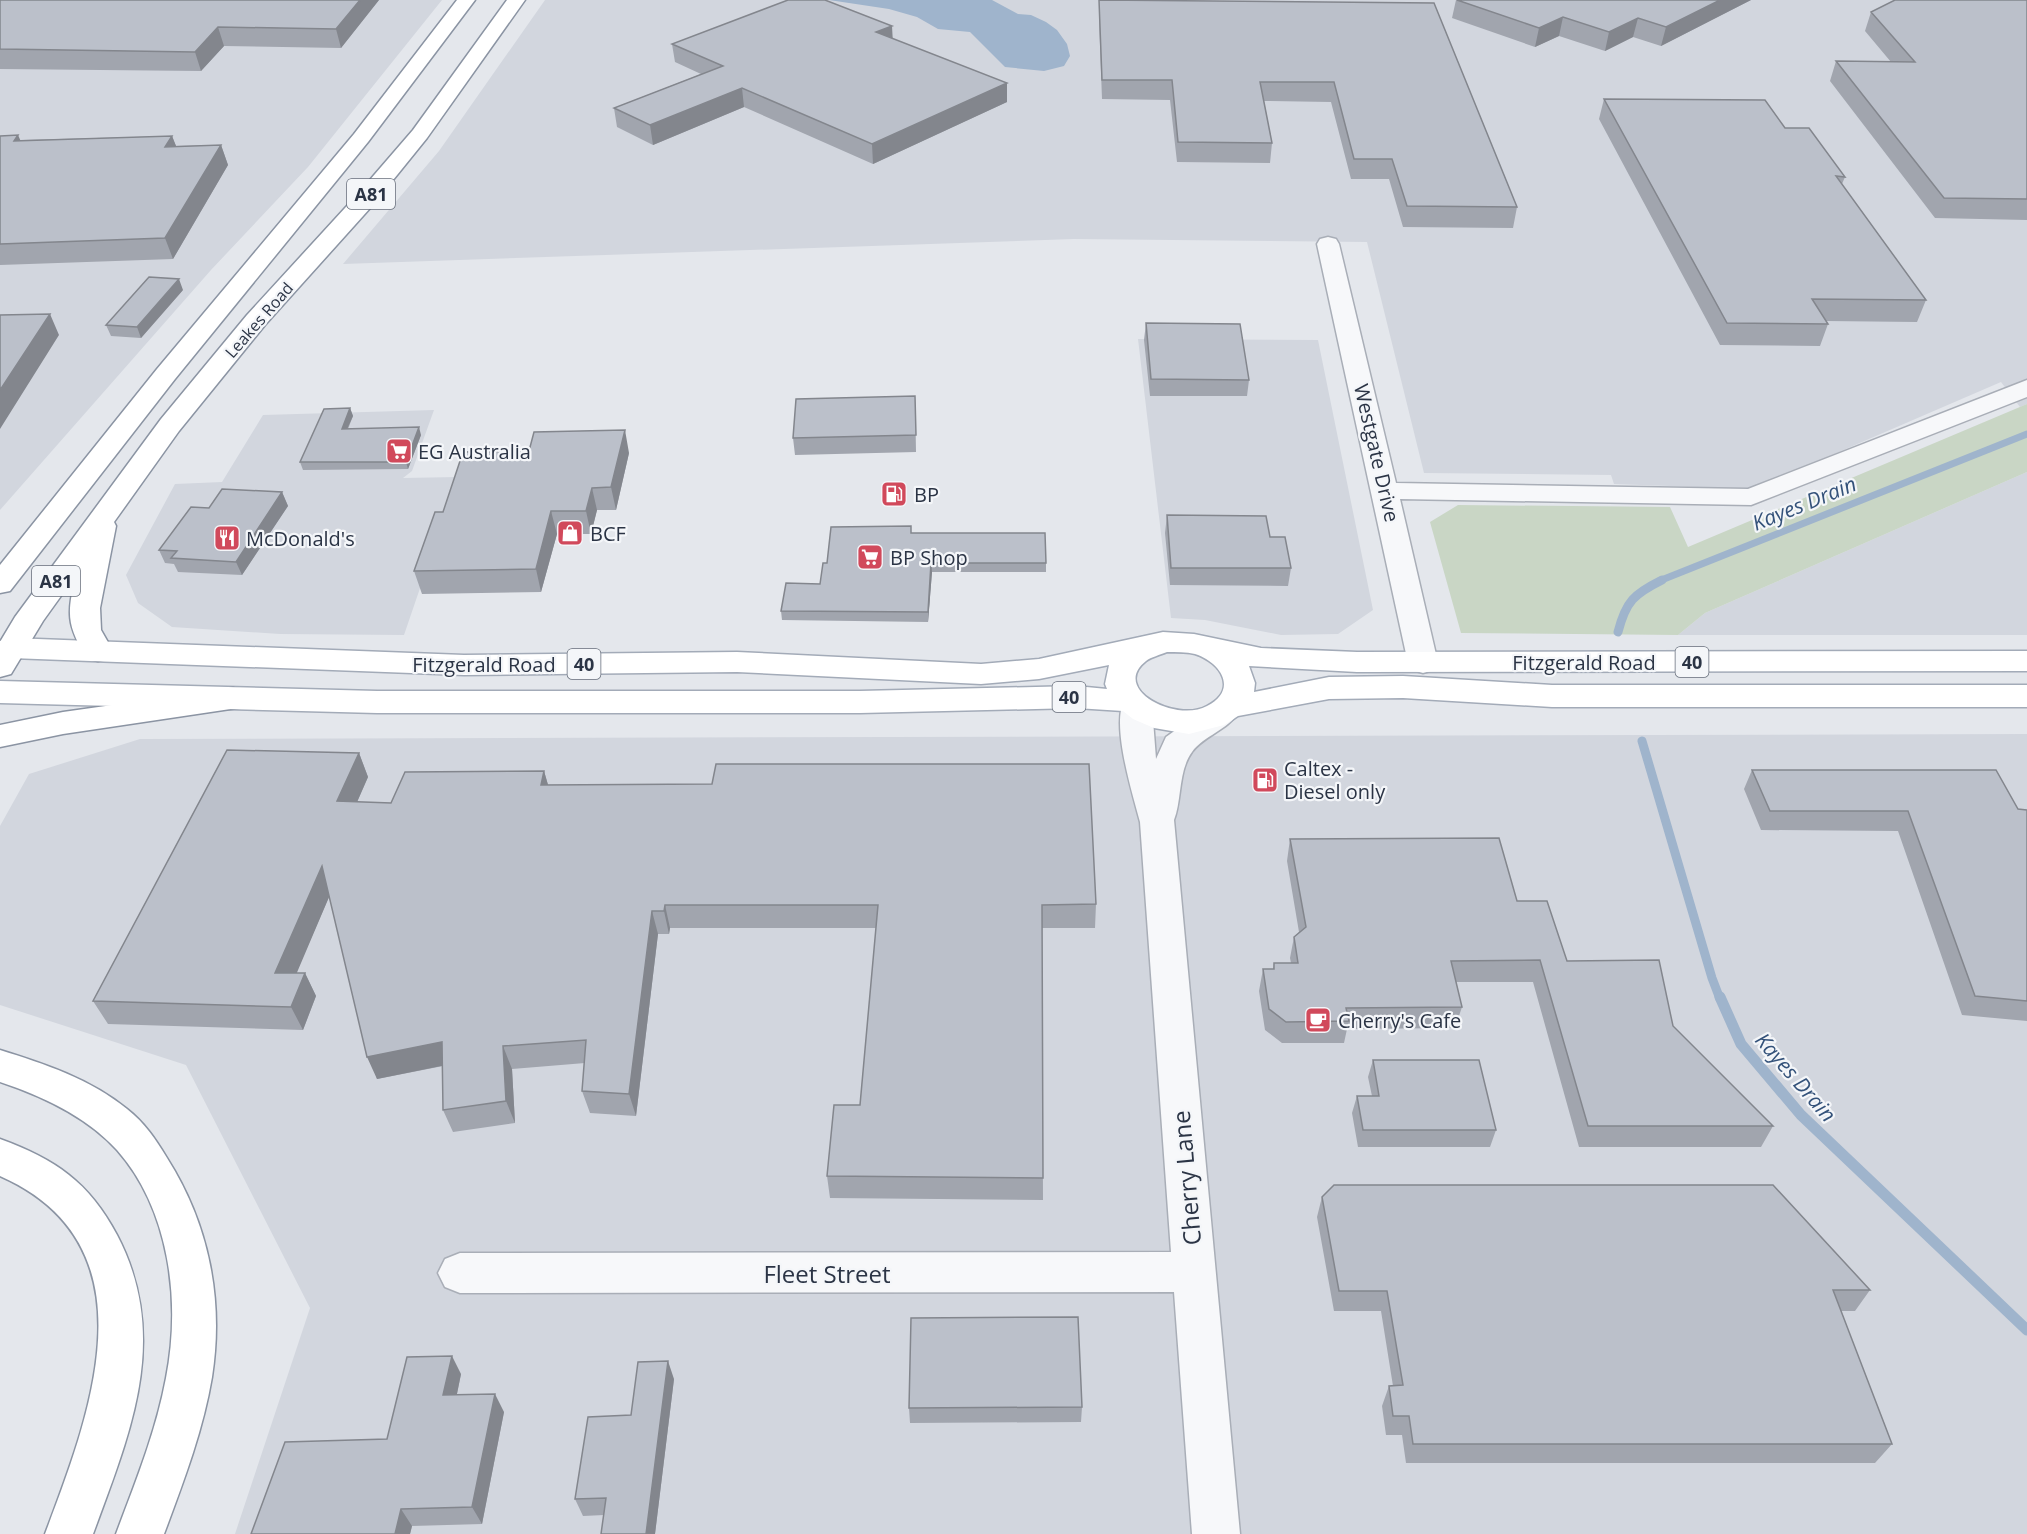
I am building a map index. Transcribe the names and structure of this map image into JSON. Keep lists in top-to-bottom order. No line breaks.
{"streets":{"main road":["A81","Leakes Road","Fitzgerald Road","40"],"street":["Westgate Drive","Cherry Lane","Fleet Street"]},"crossings":[["Leakes Road","Fitzgerald Road"],["Westgate Drive","Fitzgerald Road"],["Fitzgerald Road","40"],["Fitzgerald Road","Cherry Lane"],["40","Cherry Lane"],["Cherry Lane","Fleet Street"]],"water":["Kayes Drain"],"places":{"supermarket":["EG Australia","BP Shop"],"fuel station":["BP","Caltex - Diesel only"],"shop":["BCF"],"restaurant":["McDonald's"],"cafe":["Cherry's Cafe"]}}
